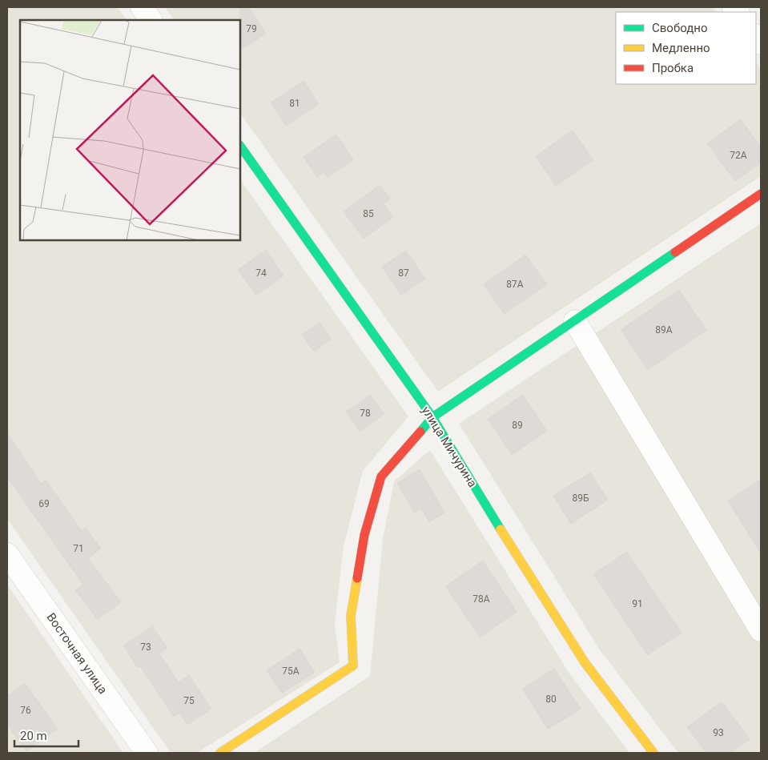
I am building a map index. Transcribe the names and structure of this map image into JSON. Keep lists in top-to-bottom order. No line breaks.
{"streets":{"street":["улица Мичурина","Восточная улица"]},"house_numbers":["79","81","72А","85","74","87","87А","89А","78","89","89Б","69","71","78А","91","73","75А","80","75","76","93"],"legend":["Свободно","Медленно","Пробка"],"scale_bar":"20 m"}
